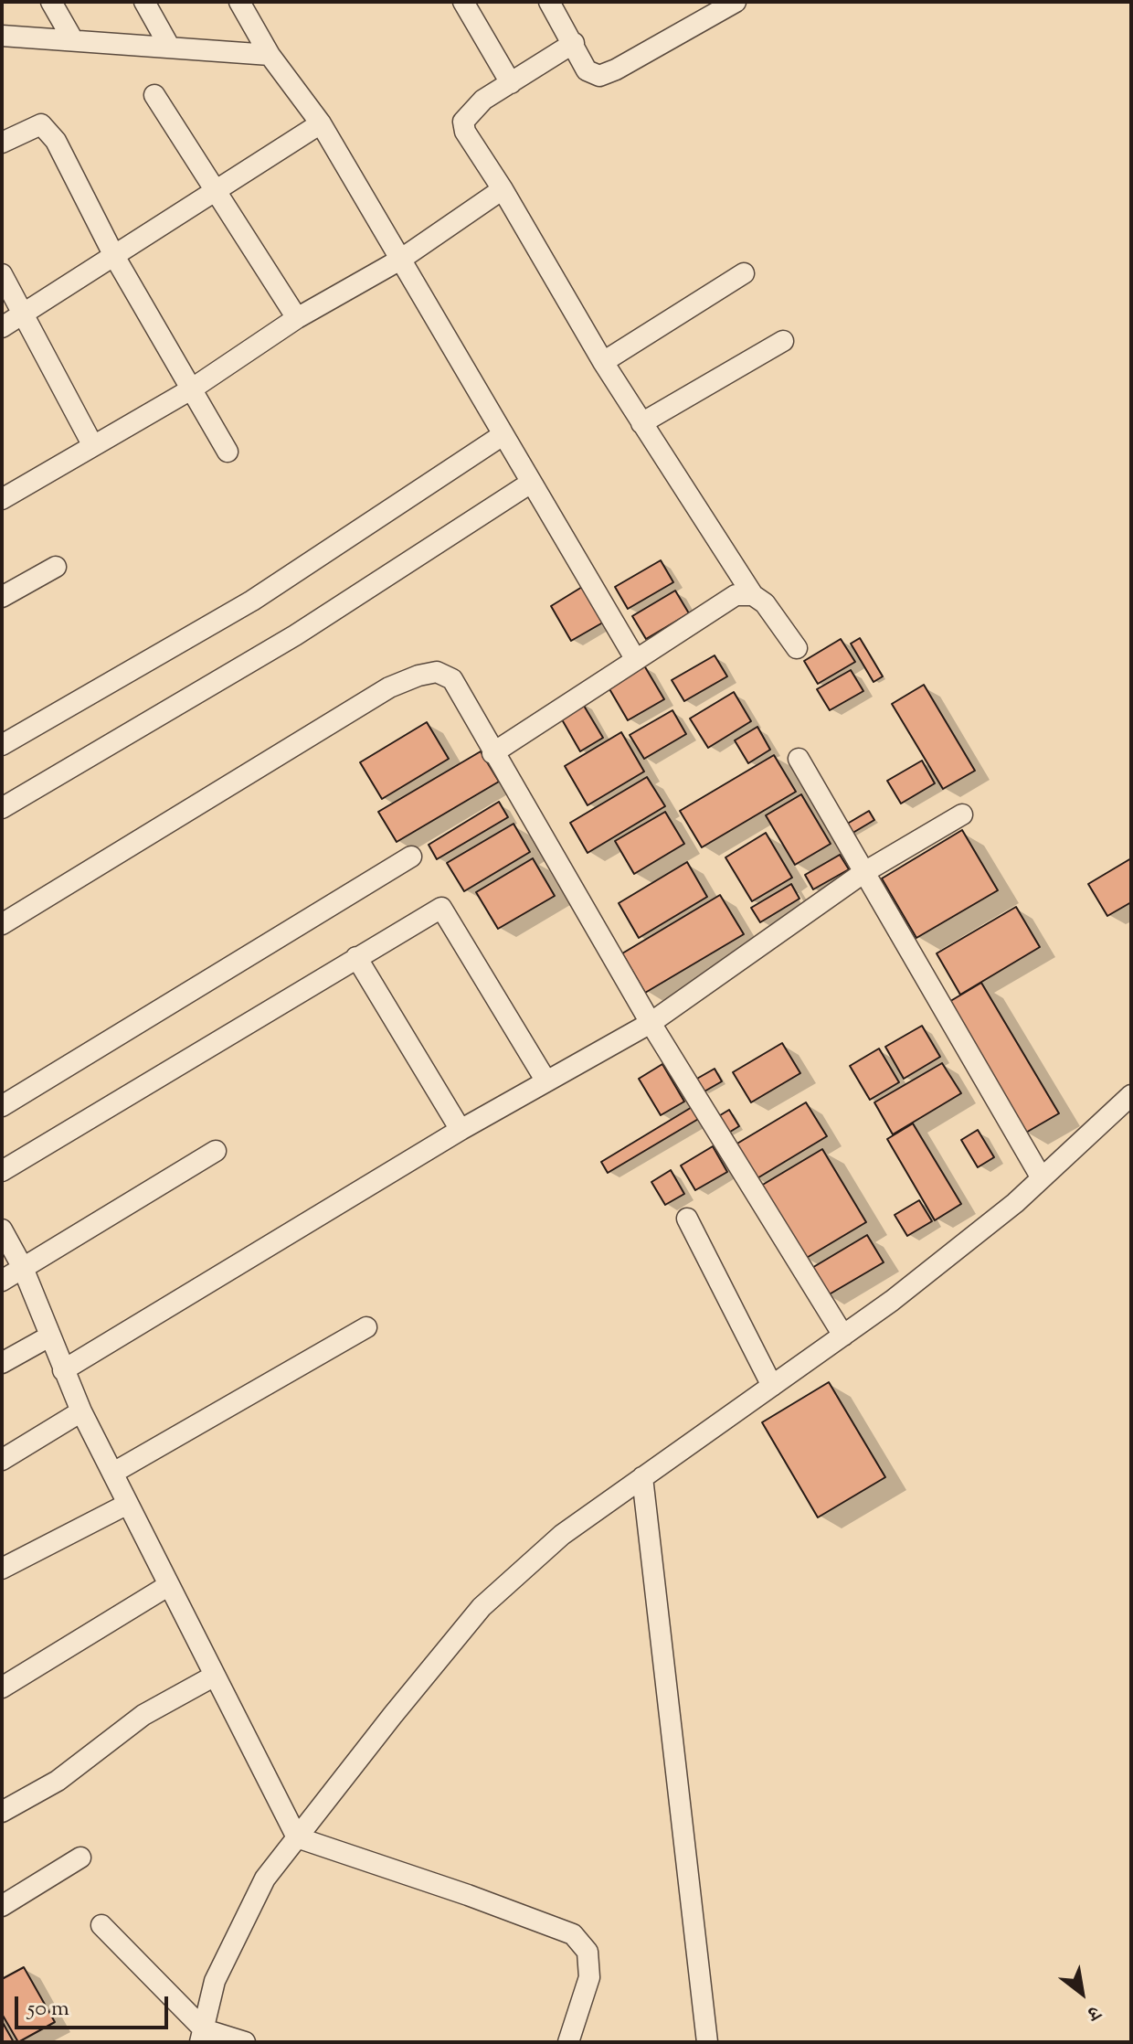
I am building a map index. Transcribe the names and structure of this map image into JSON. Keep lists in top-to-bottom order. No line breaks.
{"scale_bar":"50 m","north":"bottom right"}
